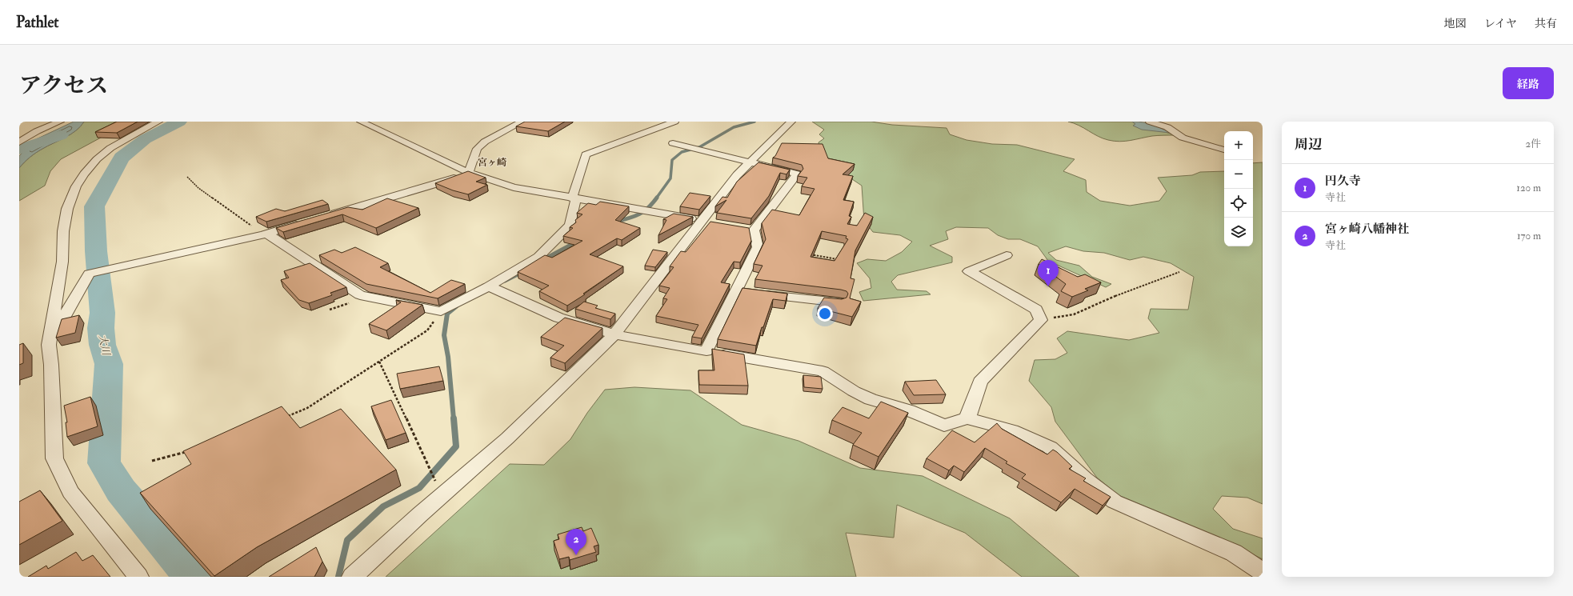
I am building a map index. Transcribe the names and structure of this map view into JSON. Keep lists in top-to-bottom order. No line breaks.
{"districts":["宮ヶ崎"],"water":["大川"],"page":{"header":"Pathlet","nav":["地図","レイヤ","共有"],"title":"アクセス","buttons":"経路","heading":["周辺","2件"],"map_buttons":["+","−"],"list":[{"mark":"1","name":"円久寺","note":"寺社","value":"120 m"},{"mark":"2","name":"宮ヶ崎八幡神社","note":"寺社","value":"170 m"}],"pins":["1","2"]}}
